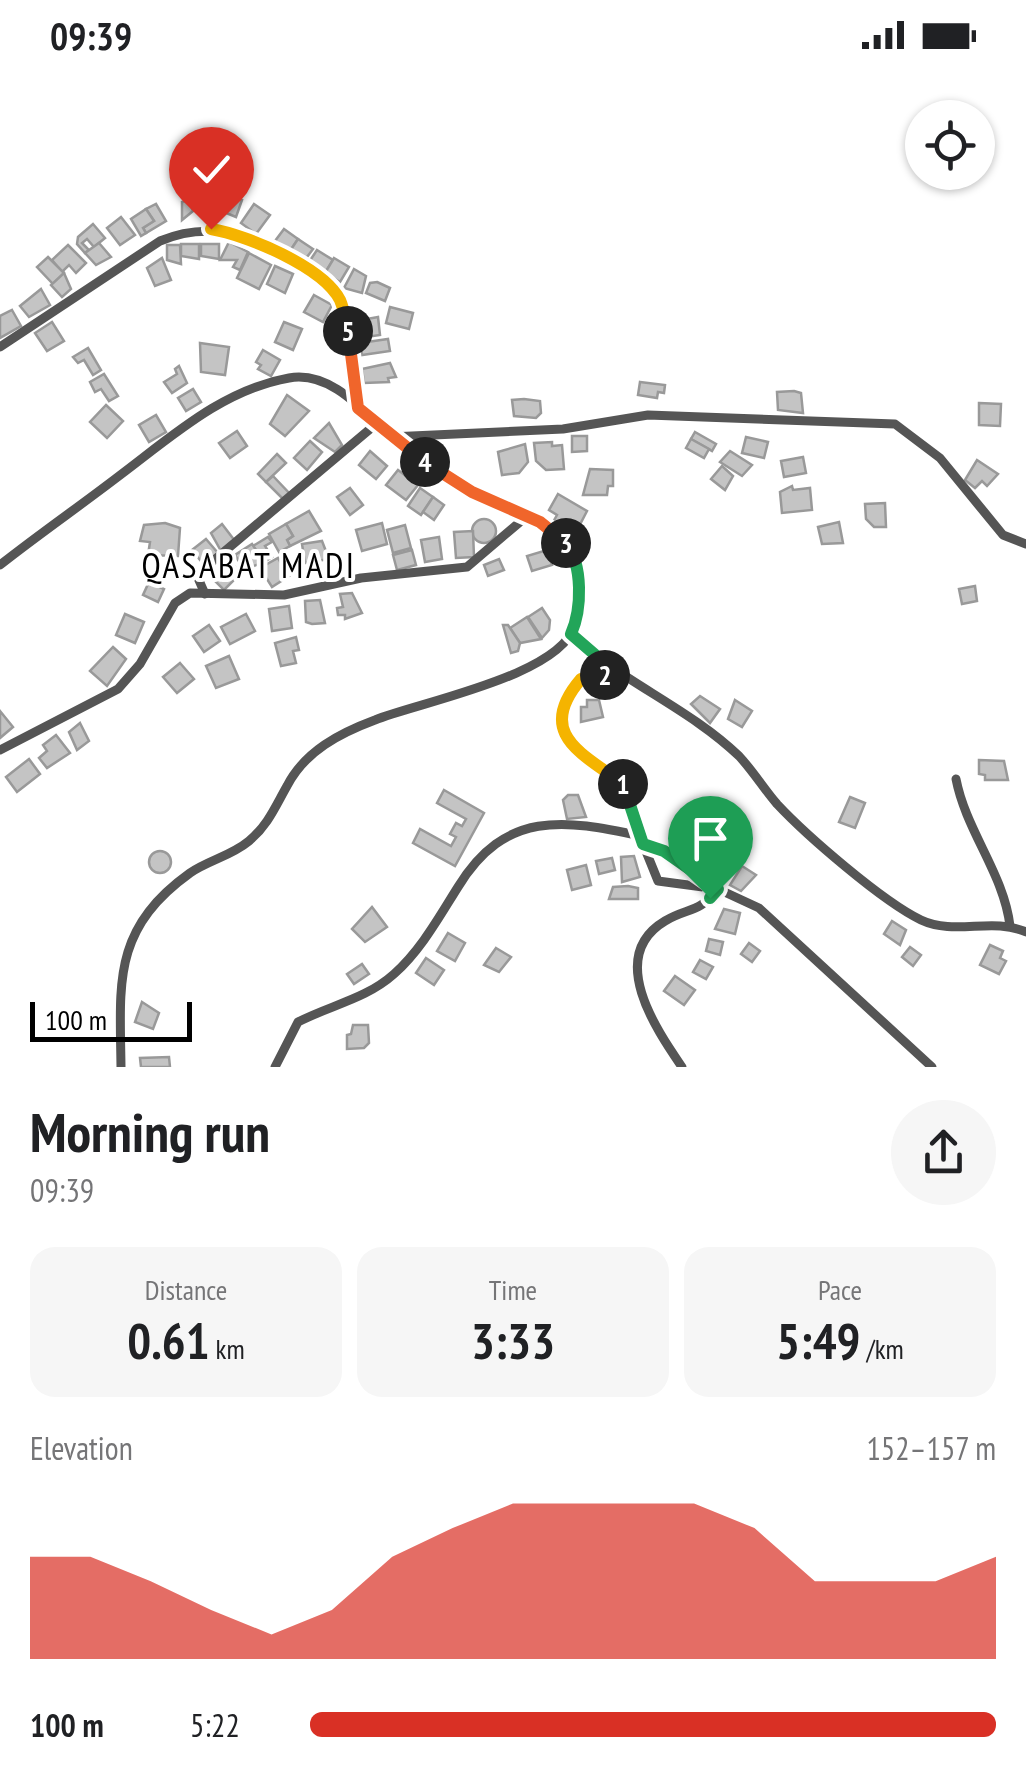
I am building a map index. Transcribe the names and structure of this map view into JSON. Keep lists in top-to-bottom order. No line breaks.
{"districts":["QASABAT MADI"],"scale_bar":"100 m","page":{"status":"09:39","pins":["5","4","3","2","1"],"scale":"100 m","heading":["Morning run","09:39"],"stats":[["Distance","0.61 km"],["Time","3:33"],["Pace","5:49 /km"]],"chart":["Elevation","152–157 m"],"list":[{"name":"100 m","note":"5:22"}]}}
